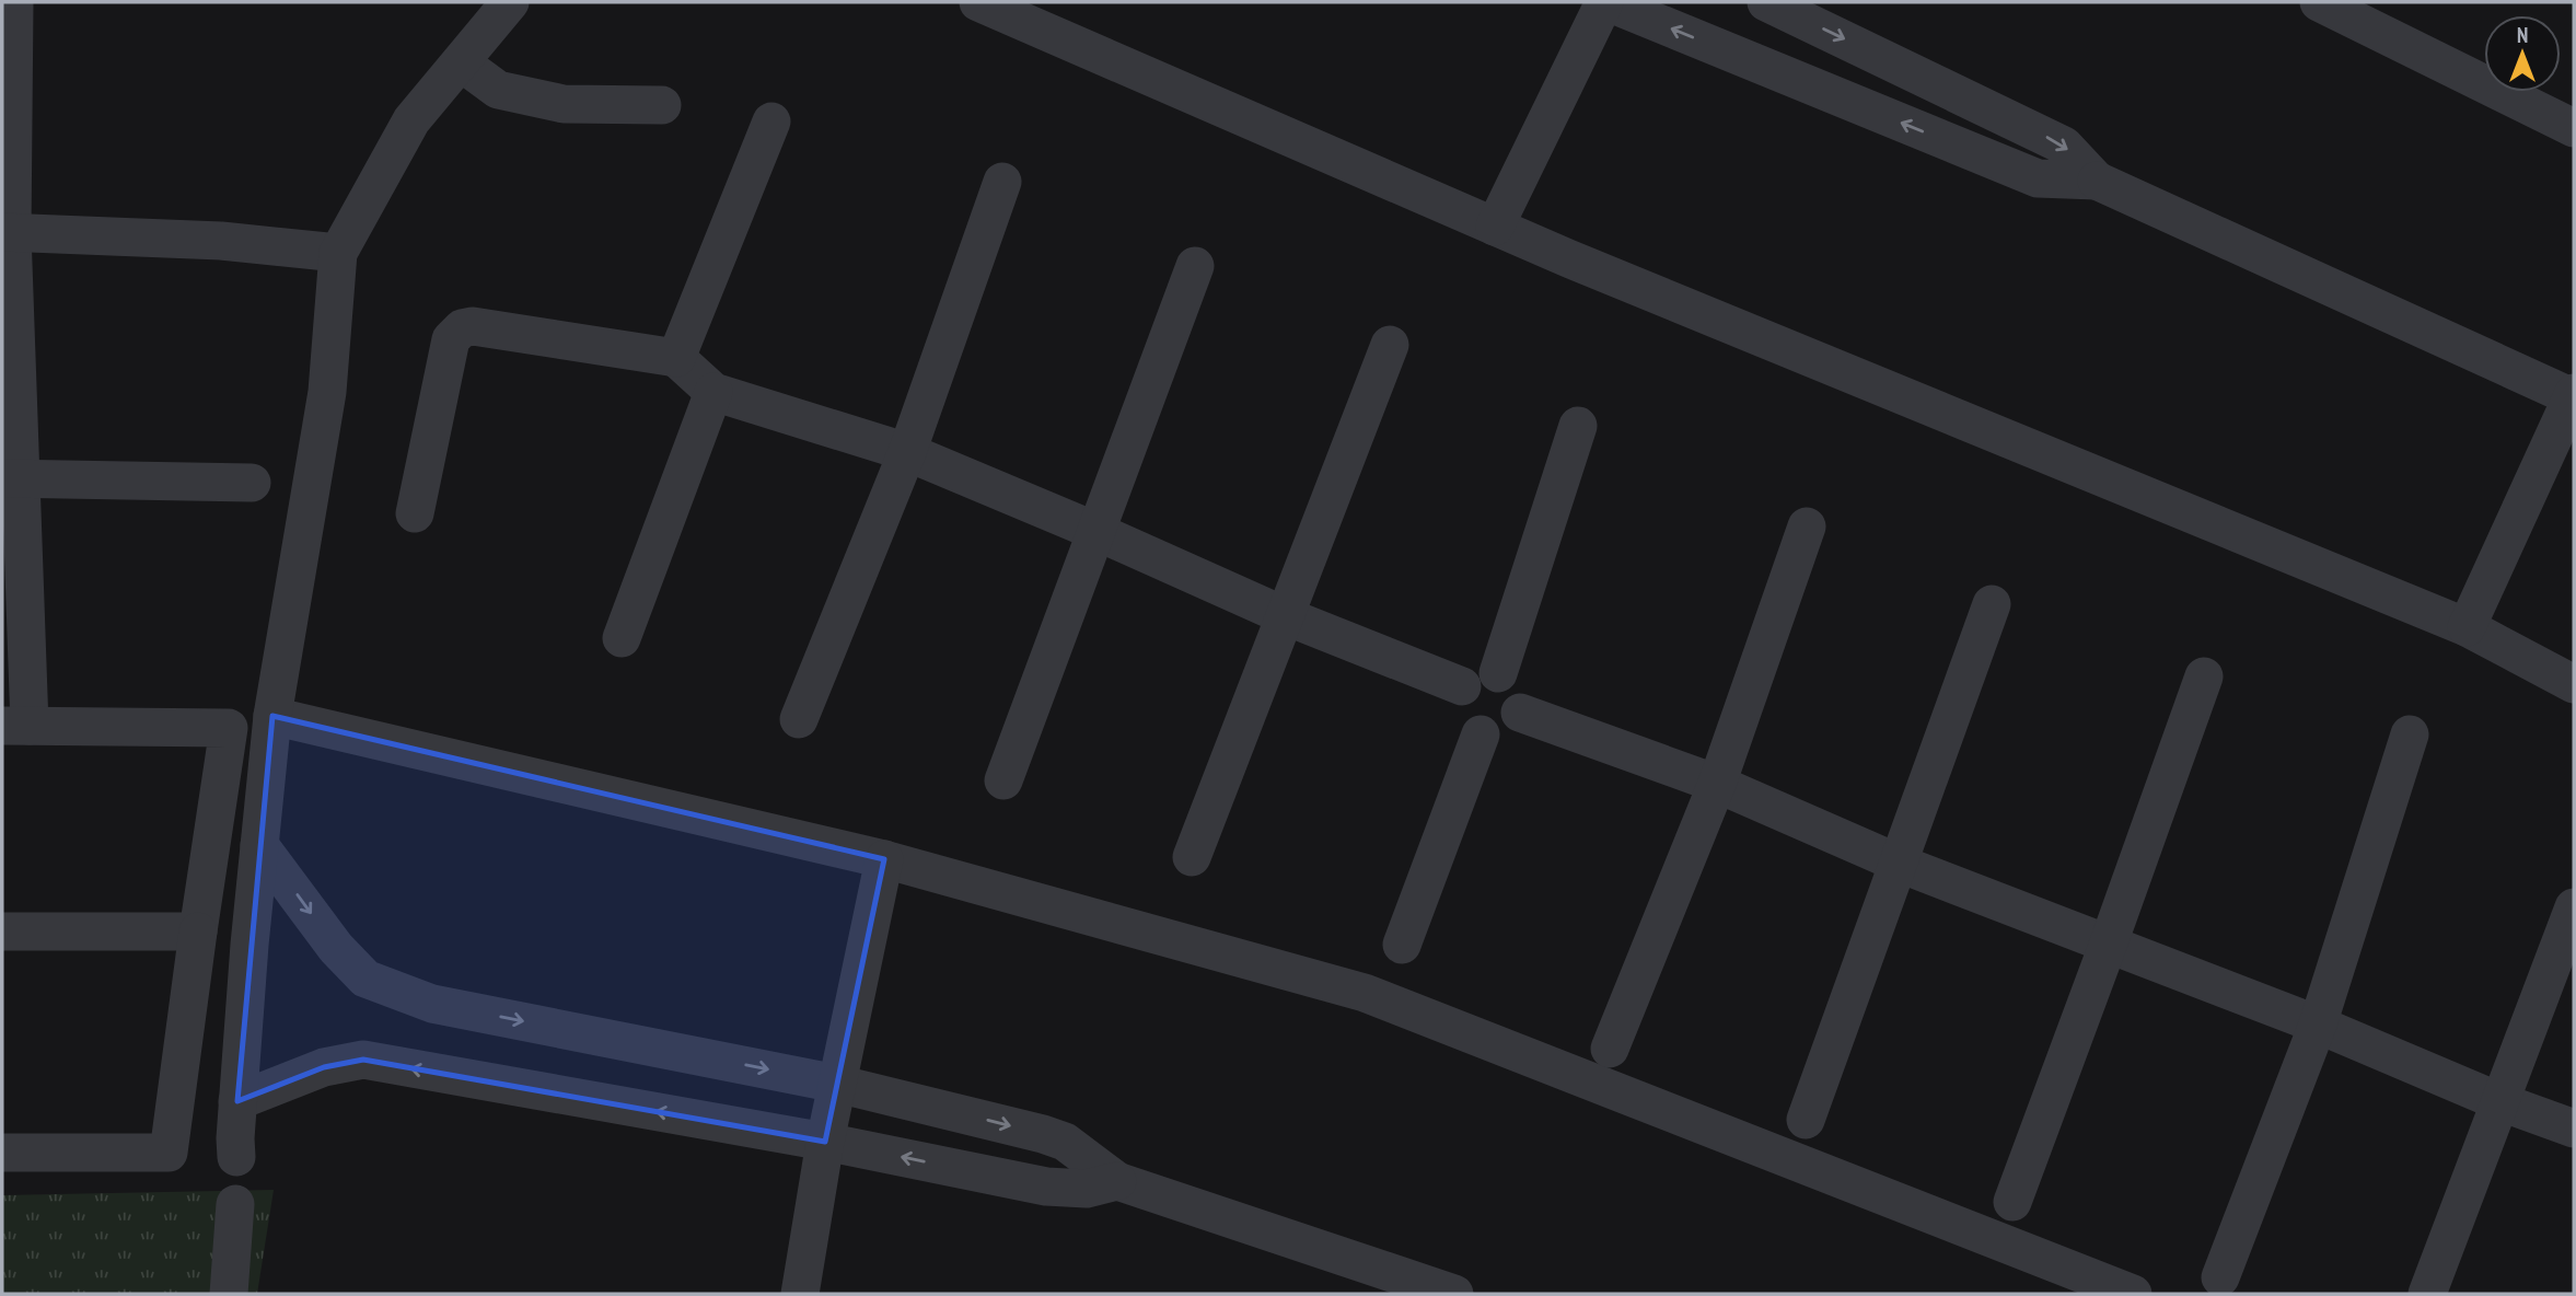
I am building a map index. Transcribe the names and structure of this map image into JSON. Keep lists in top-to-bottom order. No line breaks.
{"north":"top"}
